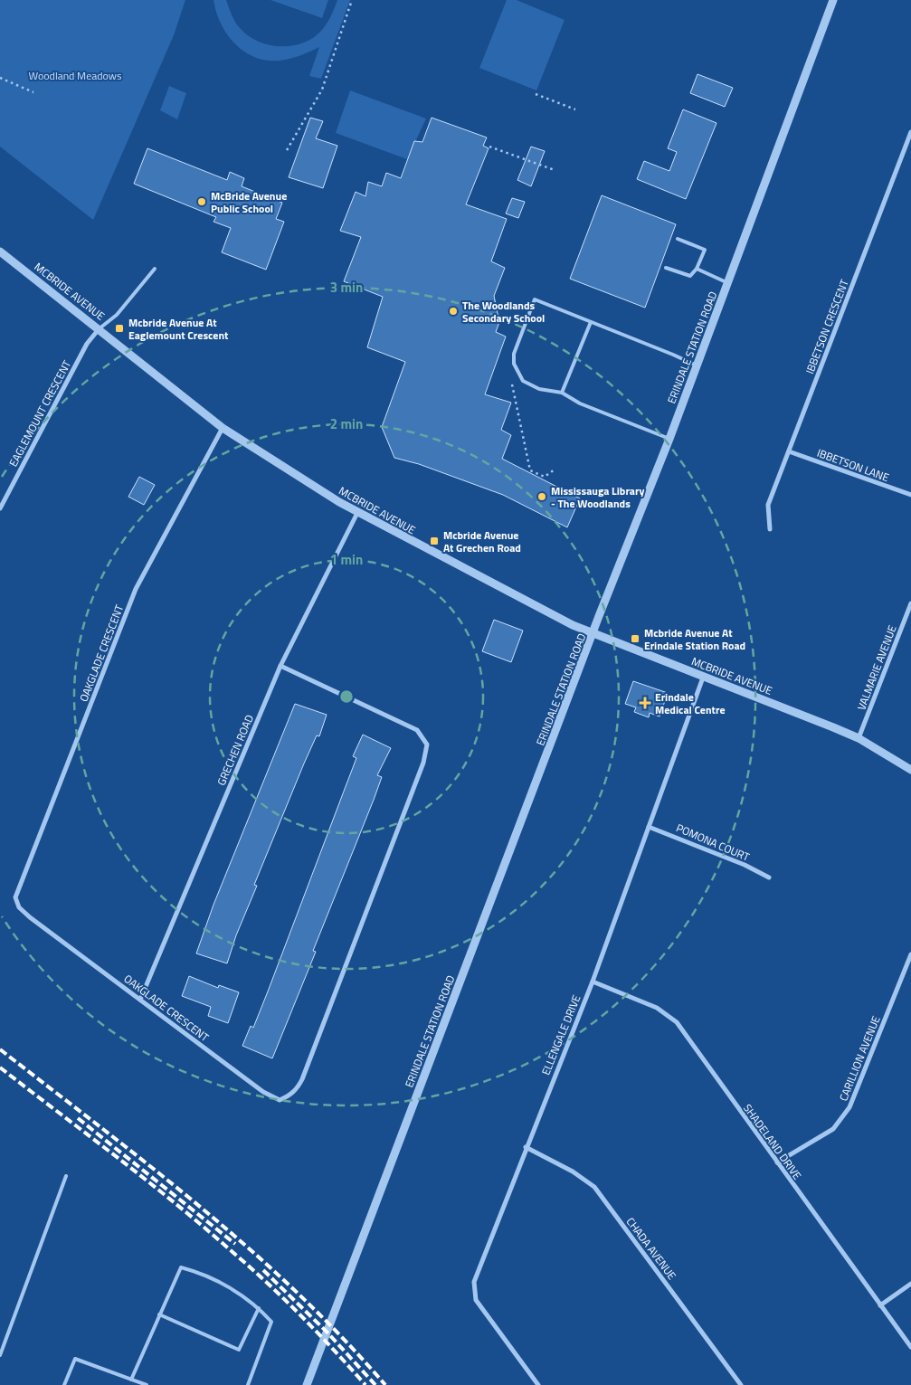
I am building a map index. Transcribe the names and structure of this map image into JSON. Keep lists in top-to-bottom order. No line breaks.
{"streets":{"street":["MCBRIDE AVENUE","IBBETSON CRESCENT","ERINDALE STATION ROAD","EAGLEMOUNT CRESCENT","IBBETSON LANE","OAKGLADE CRESCENT","VALMARIE AVENUE","GRECHEN ROAD","POMONA COURT","ELLENGALE DRIVE","CARILLION AVENUE","SHADELAND DRIVE","CHADA AVENUE"]},"crossings":[["MCBRIDE AVENUE","ERINDALE STATION ROAD"],["MCBRIDE AVENUE","EAGLEMOUNT CRESCENT"],["MCBRIDE AVENUE","OAKGLADE CRESCENT"],["MCBRIDE AVENUE","VALMARIE AVENUE"],["MCBRIDE AVENUE","GRECHEN ROAD"],["MCBRIDE AVENUE","ELLENGALE DRIVE"],["IBBETSON CRESCENT","IBBETSON LANE"],["OAKGLADE CRESCENT","GRECHEN ROAD"],["POMONA COURT","ELLENGALE DRIVE"],["ELLENGALE DRIVE","SHADELAND DRIVE"],["ELLENGALE DRIVE","CHADA AVENUE"],["CARILLION AVENUE","SHADELAND DRIVE"]],"parks":["Woodland Meadows"],"places":{"other":["McBride Avenue Public School","The Woodlands Secondary School","Mississauga Library - The Woodlands"],"transit":["Mcbride Avenue At Eaglemount Crescent","Mcbride Avenue At Grechen Road","Mcbride Avenue At Erindale Station Road"],"health":["Erindale Medical Centre"]},"rings":["3 min","2 min","1 min"]}
